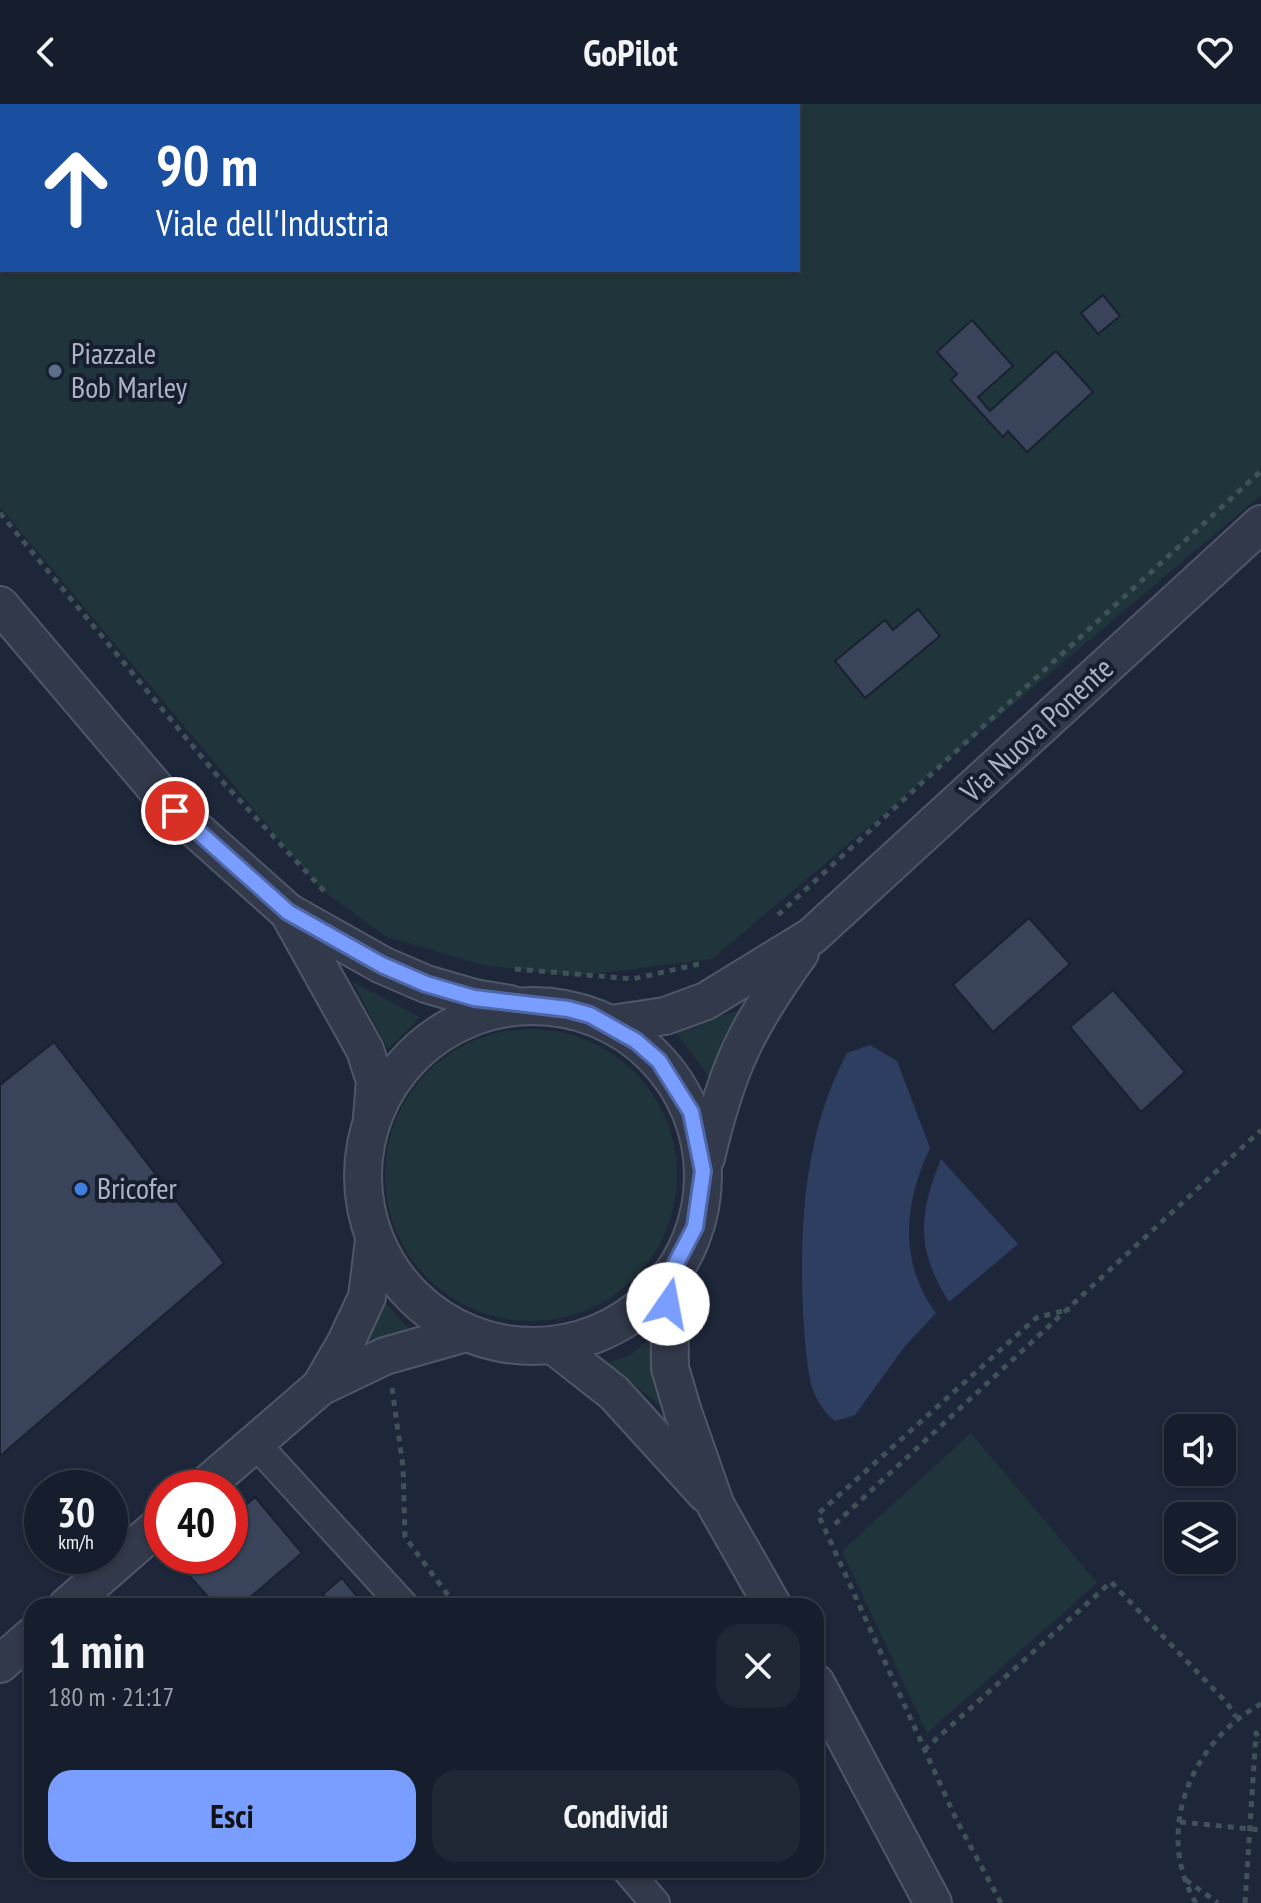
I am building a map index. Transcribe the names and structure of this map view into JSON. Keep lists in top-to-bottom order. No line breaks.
{"streets":{"street":["Via Nuova Ponente"]},"places":["Piazzale Bob Marley","Bricofer"],"page":{"header":"GoPilot","turn":["90 m","Viale dell'Industria"],"speed":"30 km/h","limit":"40","heading":["1 min","180 m · 21:17"],"buttons":["Esci","Condividi"]}}
